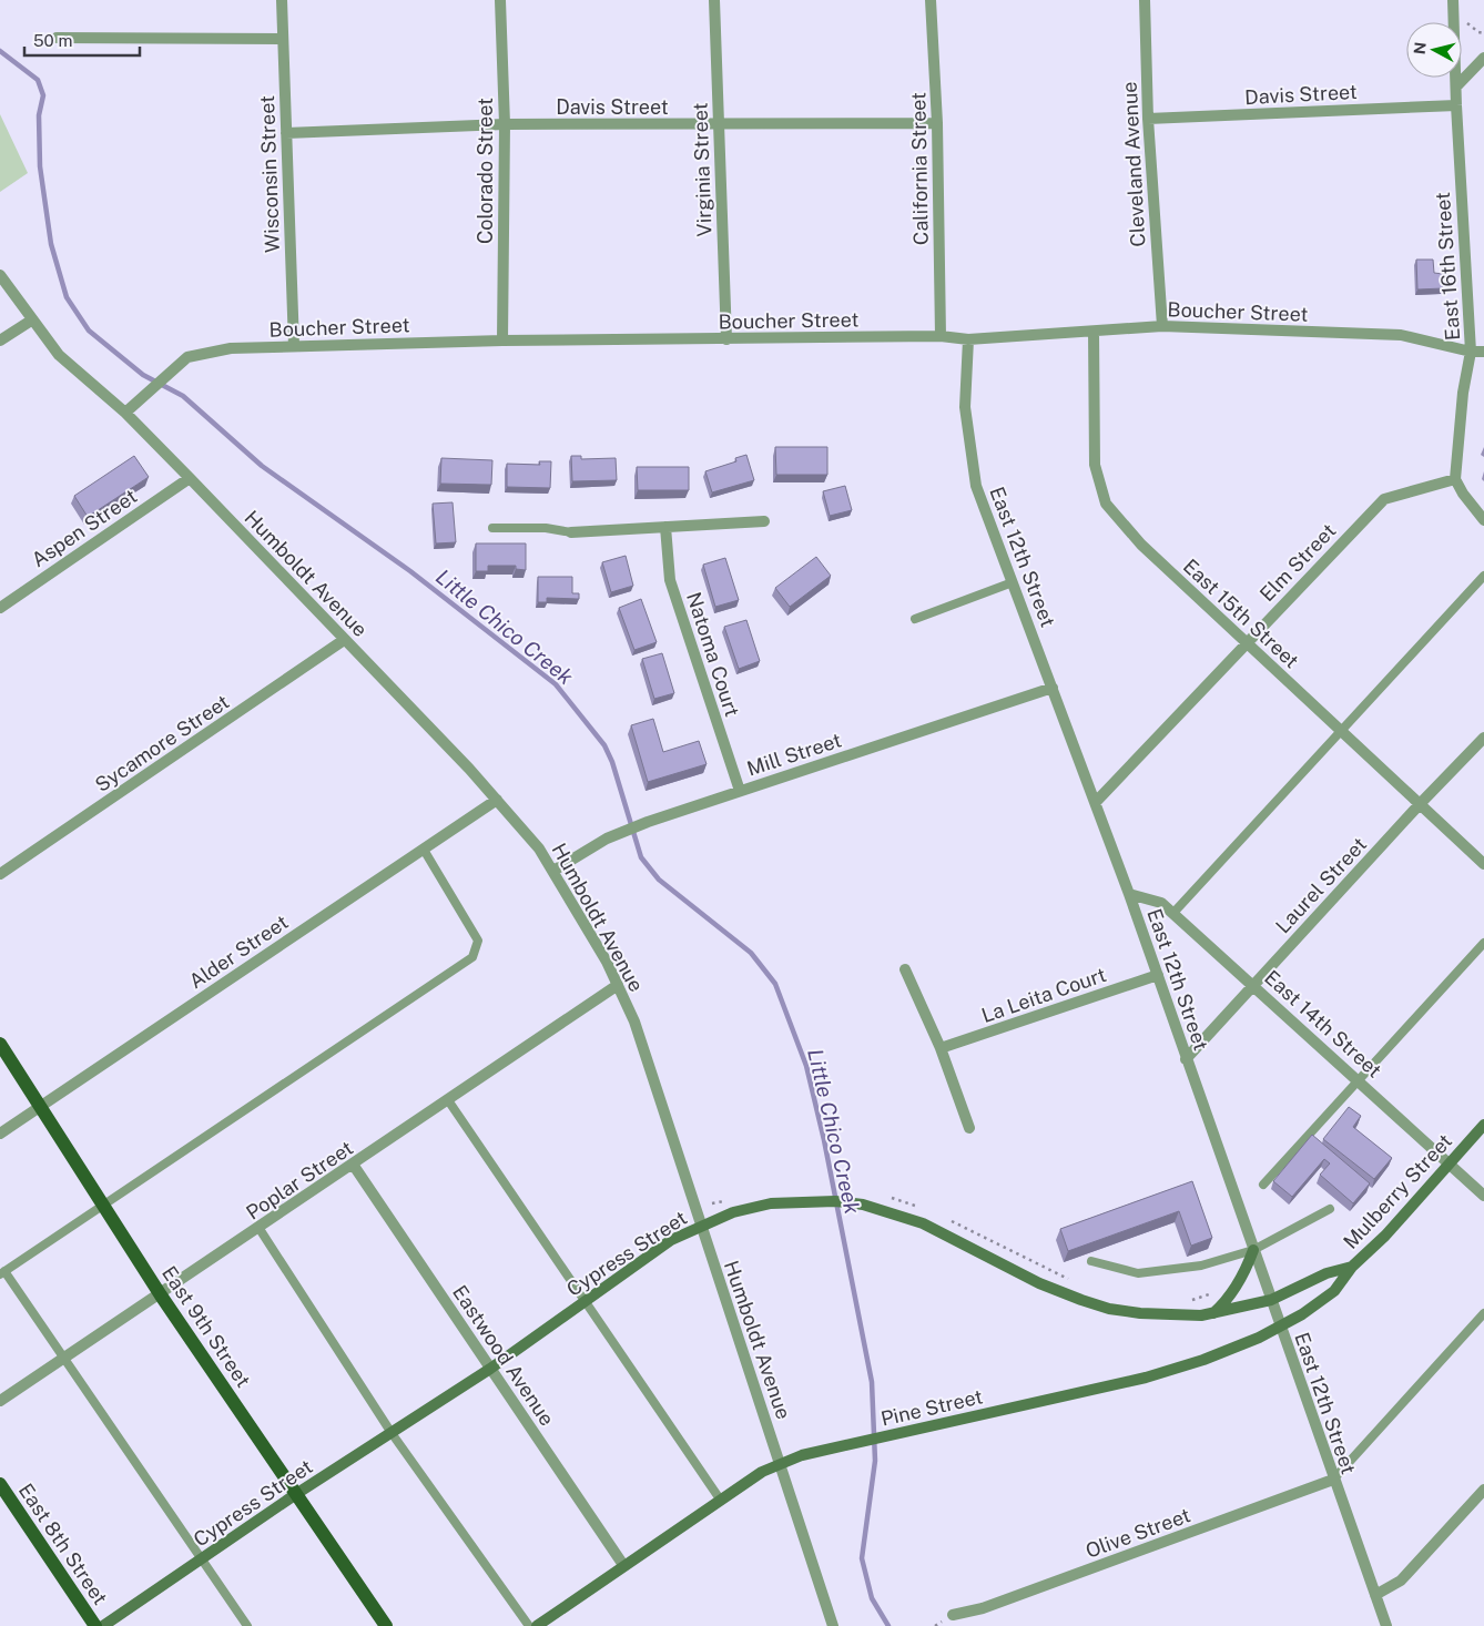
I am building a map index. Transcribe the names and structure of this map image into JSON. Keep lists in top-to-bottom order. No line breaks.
{"streets":{"main road":["East 9th Street","East 8th Street"],"street":["Davis Street","Cleveland Avenue","California Street","Virginia Street","Colorado Street","Wisconsin Street","East 16th Street","Boucher Street","Aspen Street","East 12th Street","Elm Street","Humboldt Avenue","East 15th Street","Natoma Court","Sycamore Street","Mill Street","Laurel Street","Alder Street","La Leita Court","East 14th Street","Poplar Street","Mulberry Street","Cypress Street","Eastwood Avenue","Pine Street","Olive Street"]},"crossings":[["Davis Street","Cleveland Avenue"],["Davis Street","California Street"],["Davis Street","Virginia Street"],["Davis Street","Colorado Street"],["Davis Street","Wisconsin Street"],["Davis Street","East 16th Street"],["Cleveland Avenue","Boucher Street"],["California Street","Boucher Street"],["Virginia Street","Boucher Street"],["Colorado Street","Boucher Street"],["Wisconsin Street","Boucher Street"],["East 16th Street","Boucher Street"],["East 16th Street","Elm Street"],["Boucher Street","East 12th Street"],["Boucher Street","Humboldt Avenue"],["Boucher Street","East 15th Street"],["Aspen Street","Humboldt Avenue"],["East 12th Street","Elm Street"],["East 12th Street","Mill Street"],["East 12th Street","Laurel Street"],["East 12th Street","La Leita Court"],["East 12th Street","East 14th Street"],["East 12th Street","Mulberry Street"],["East 12th Street","Cypress Street"],["East 12th Street","Pine Street"],["East 12th Street","Olive Street"],["Elm Street","East 15th Street"],["Humboldt Avenue","Sycamore Street"],["Humboldt Avenue","Mill Street"],["Humboldt Avenue","Alder Street"],["Humboldt Avenue","Poplar Street"],["Humboldt Avenue","Cypress Street"],["Humboldt Avenue","Pine Street"],["East 15th Street","Laurel Street"],["Natoma Court","Mill Street"],["Laurel Street","East 14th Street"],["Alder Street","East 9th Street"],["East 14th Street","Mulberry Street"],["Poplar Street","East 9th Street"],["Poplar Street","Eastwood Avenue"],["Mulberry Street","Cypress Street"],["Mulberry Street","Pine Street"],["Cypress Street","East 9th Street"],["Cypress Street","Eastwood Avenue"],["Eastwood Avenue","Pine Street"]],"water":["Little Chico Creek"],"scale_bar":"50 m","north":"left"}
